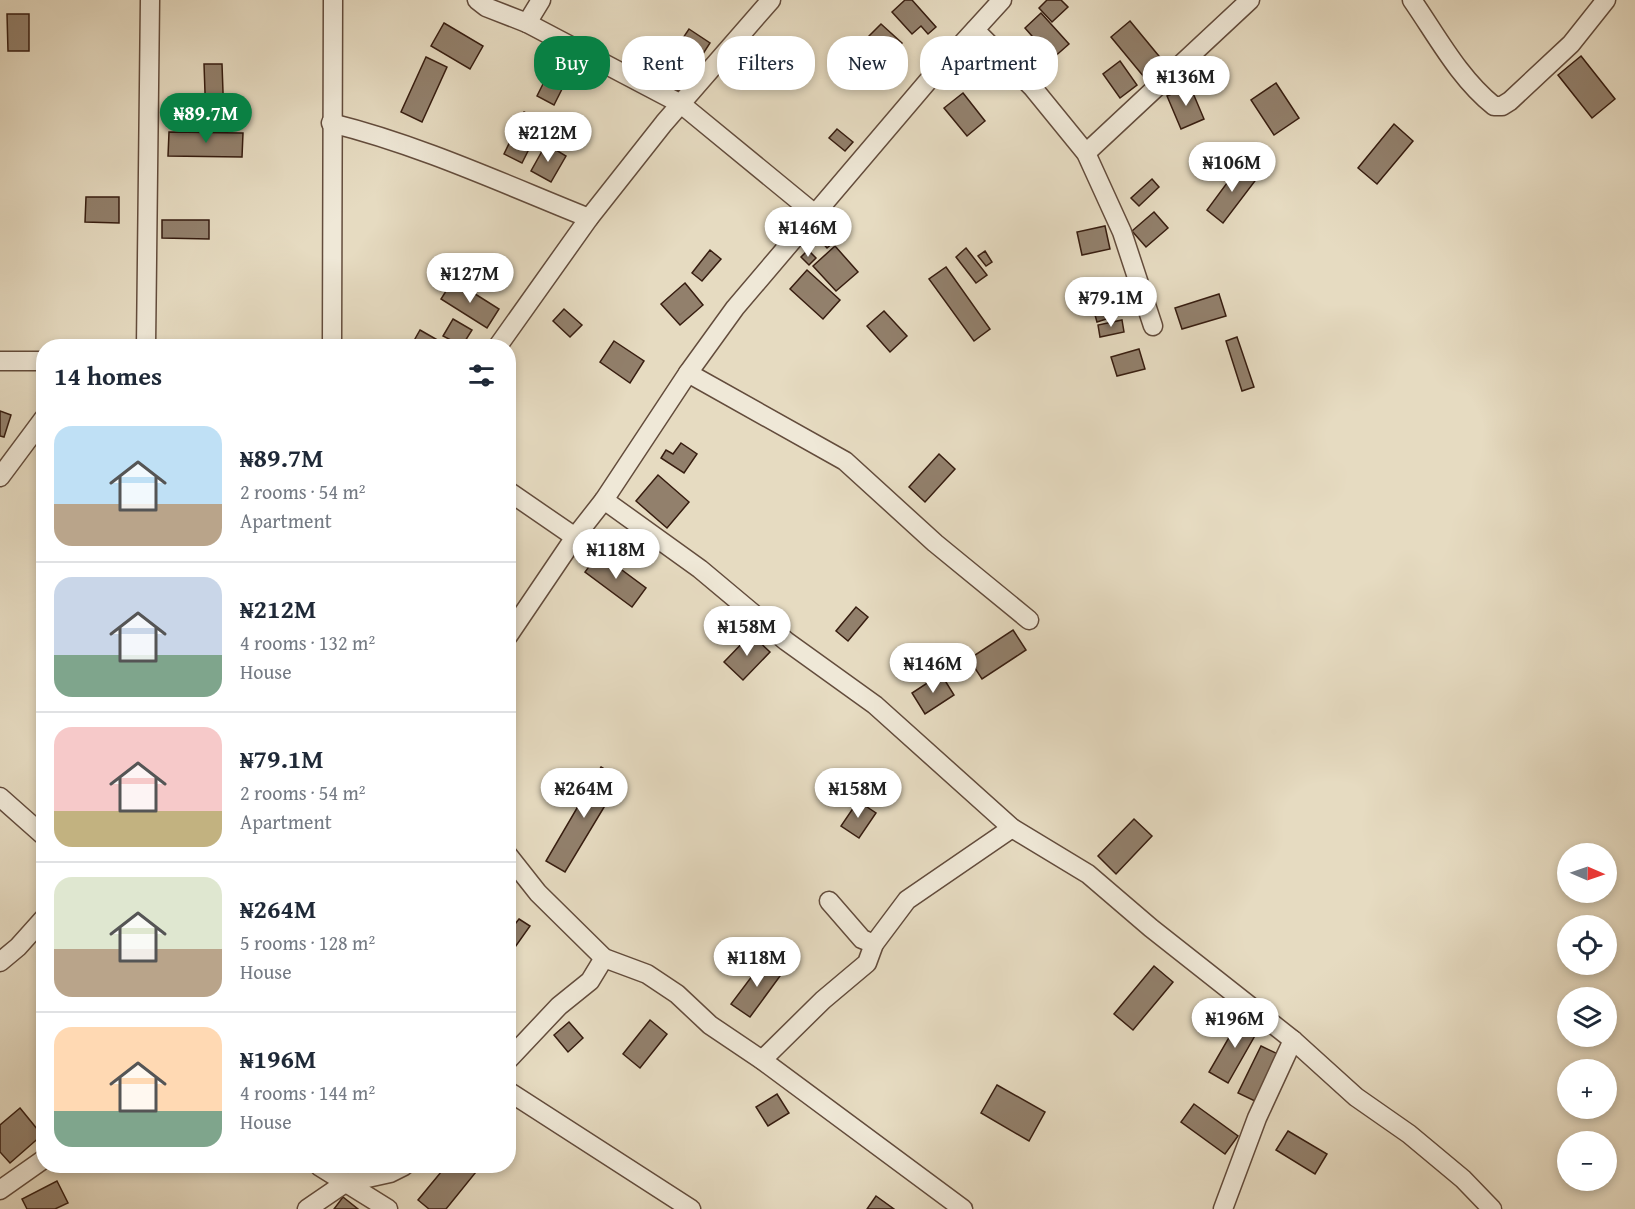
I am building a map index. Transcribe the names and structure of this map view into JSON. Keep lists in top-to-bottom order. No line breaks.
{"north":"right","page":{"chip":["Buy","Rent","Filters","New","Apartment"],"price":["₦136M","₦89.7M","₦212M","₦106M","₦146M","₦127M","₦79.1M","₦118M","₦158M","₦146M","₦264M","₦158M","₦118M","₦196M"],"heading":"14 homes","list":[{"name":"₦89.7M","note":"2 rooms · 54 m² · Apartment"},{"name":"₦212M","note":"4 rooms · 132 m² · House"},{"name":"₦79.1M","note":"2 rooms · 54 m² · Apartment"},{"name":"₦264M","note":"5 rooms · 128 m² · House"},{"name":"₦196M","note":"4 rooms · 144 m² · House"}],"map_buttons":["+","−"]}}
